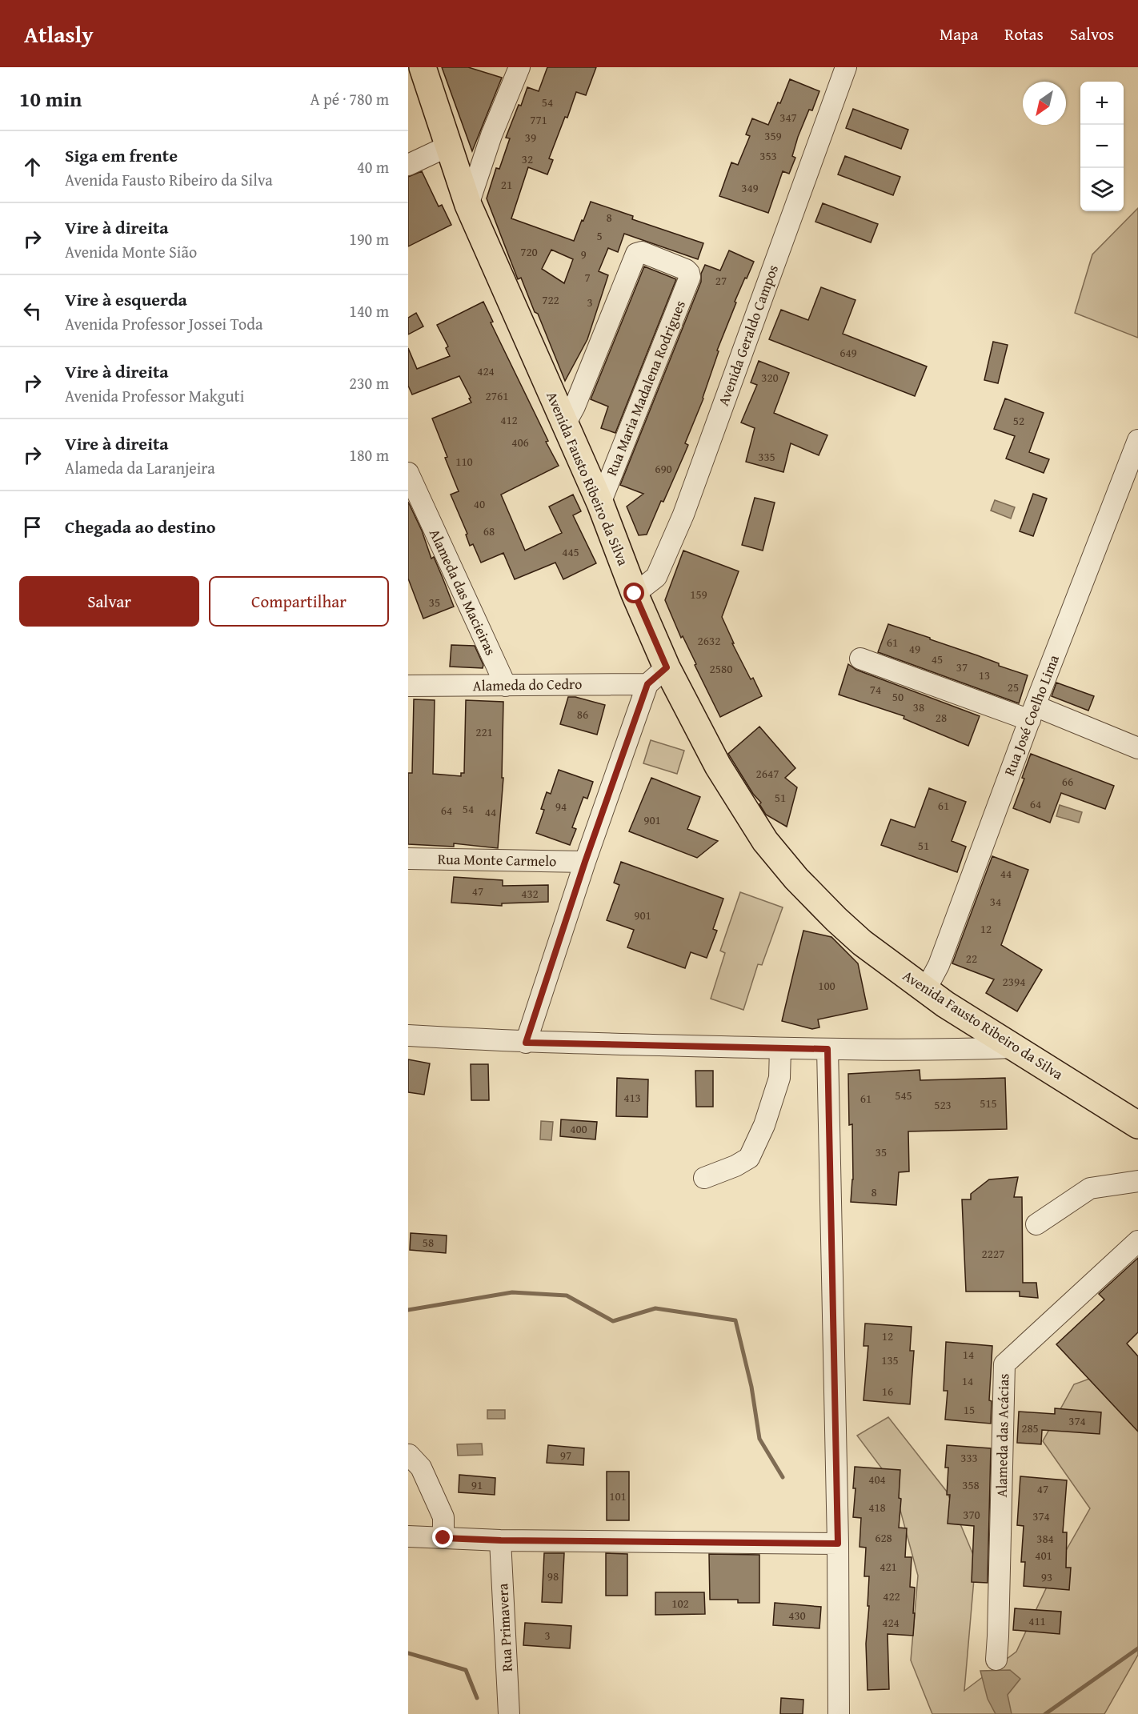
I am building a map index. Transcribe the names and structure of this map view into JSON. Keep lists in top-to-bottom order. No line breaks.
{"streets":{"main road":["Avenida Fausto Ribeiro da Silva"],"street":["Avenida Geraldo Campos","Rua Maria Madalena Rodrigues","Alameda das Macieiras","Alameda do Cedro","Rua José Coelho Lima","Rua Monte Carmelo","Alameda das Acácias","Rua Primavera"]},"crossings":[["Avenida Geraldo Campos","Avenida Fausto Ribeiro da Silva"],["Rua Maria Madalena Rodrigues","Avenida Fausto Ribeiro da Silva"],["Avenida Fausto Ribeiro da Silva","Alameda do Cedro"],["Avenida Fausto Ribeiro da Silva","Rua José Coelho Lima"],["Alameda das Macieiras","Alameda do Cedro"]],"house_numbers":["54","347","771","359","39","353","32","21","349","8","5","720","9","7","27","722","3","649","424","320","2761","412","52","406","335","110","690","40","68","445","159","35","2632","61","49","45","37","2580","13","25","74","50","38","86","28","221","2647","66","51","64","61","94","54","64","44","901","51","44","47","432","34","901","12","22","2394","100","545","413","61","515","523","400","35","8","58","2227","12","14","135","14","16","15","374","285","97","333","404","91","358","47","101","418","370","374","628","384","401","421","98","93","422","102","430","411","424","3"],"north":"bottom left","page":{"header":"Atlasly","nav":["Mapa","Rotas","Salvos"],"heading":["10 min","A pé · 780 m"],"map_buttons":["+","−"],"list":[["Siga em frente","Avenida Fausto Ribeiro da Silva","40 m"],["Vire à direita","Avenida Monte Sião","190 m"],["Vire à esquerda","Avenida Professor Jossei Toda","140 m"],["Vire à direita","Avenida Professor Makguti","230 m"],["Vire à direita","Alameda da Laranjeira","180 m"],"Chegada ao destino"],"buttons":["Salvar","Compartilhar"]}}
